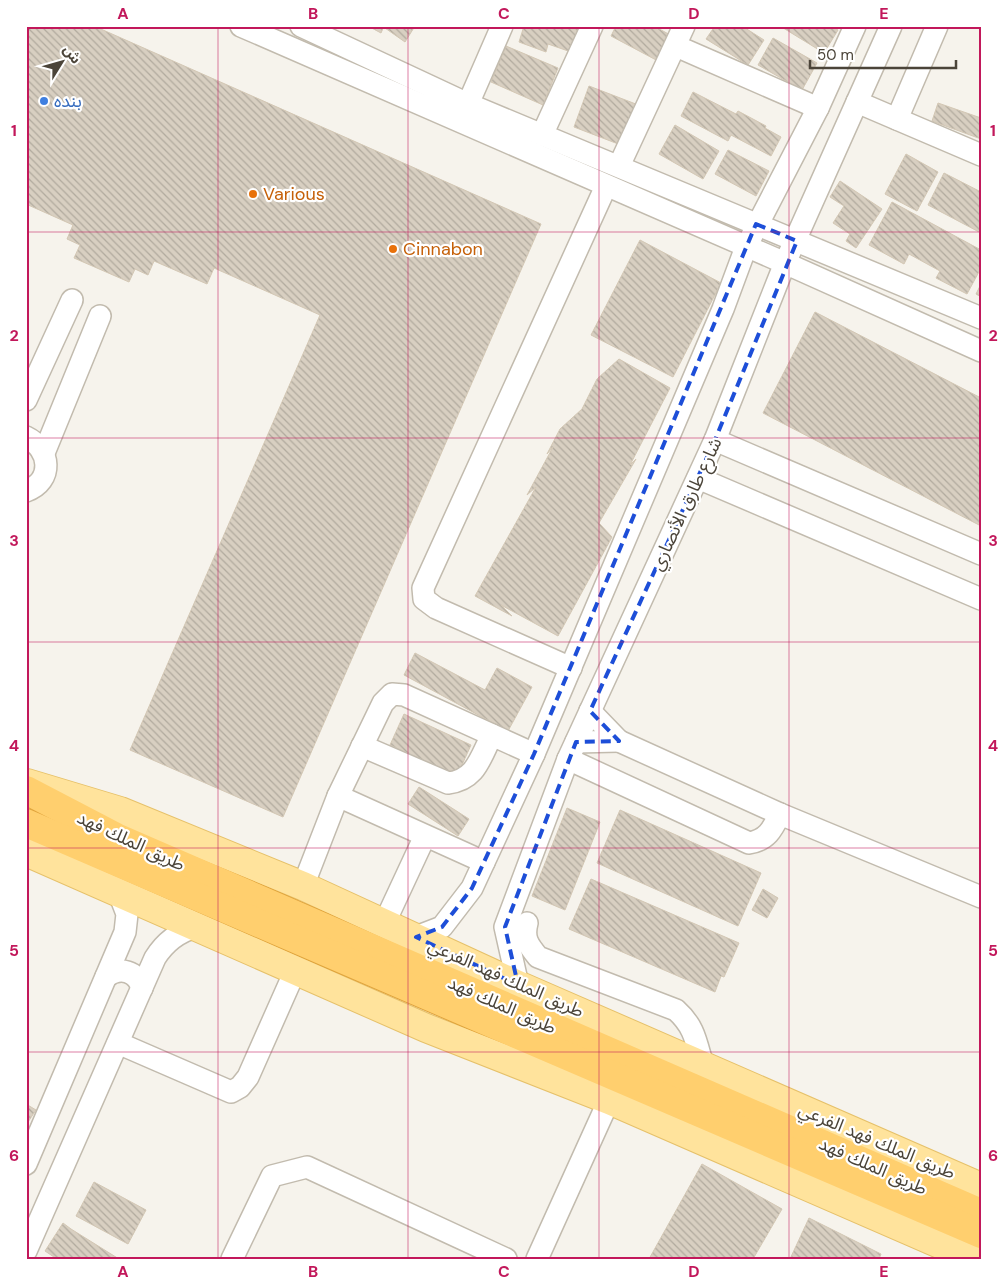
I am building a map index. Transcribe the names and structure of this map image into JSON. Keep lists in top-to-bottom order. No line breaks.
{"streets":{"highway":["طريق الملك فهد"],"main road":["طريق الملك فهد الفرعي"],"street":["شارع طارق الأنصاري"]},"crossings":[["شارع طارق الأنصاري","طريق الملك فهد الفرعي"]],"places":["بنده","Various","Cinnabon"],"scale_bar":"50 m","north":"top right","grid":{"columns":["A","B","C","D","E"],"rows":["1","2","3","4","5","6"]}}
